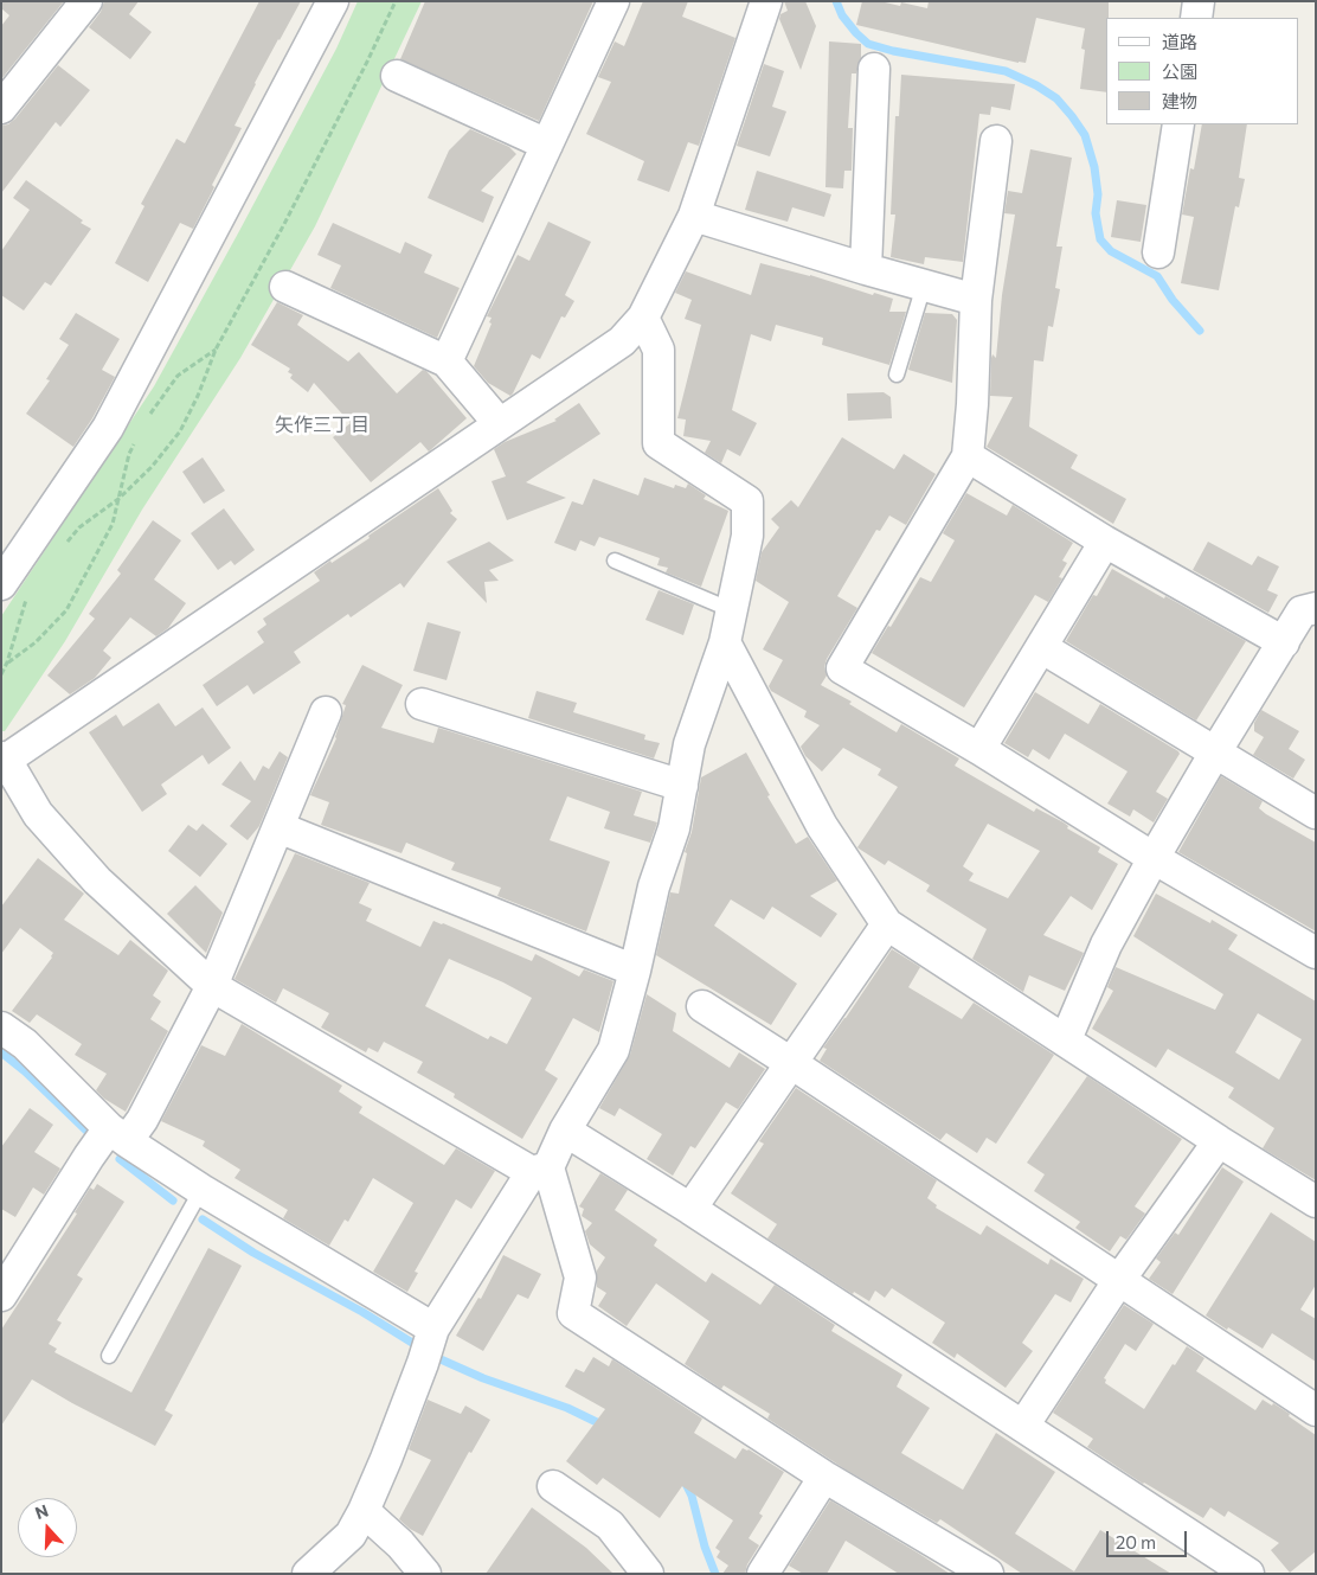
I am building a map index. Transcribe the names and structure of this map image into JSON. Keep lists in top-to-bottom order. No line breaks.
{"districts":["矢作三丁目"],"legend":["道路","公園","建物"],"scale_bar":"20 m","north":"top"}
